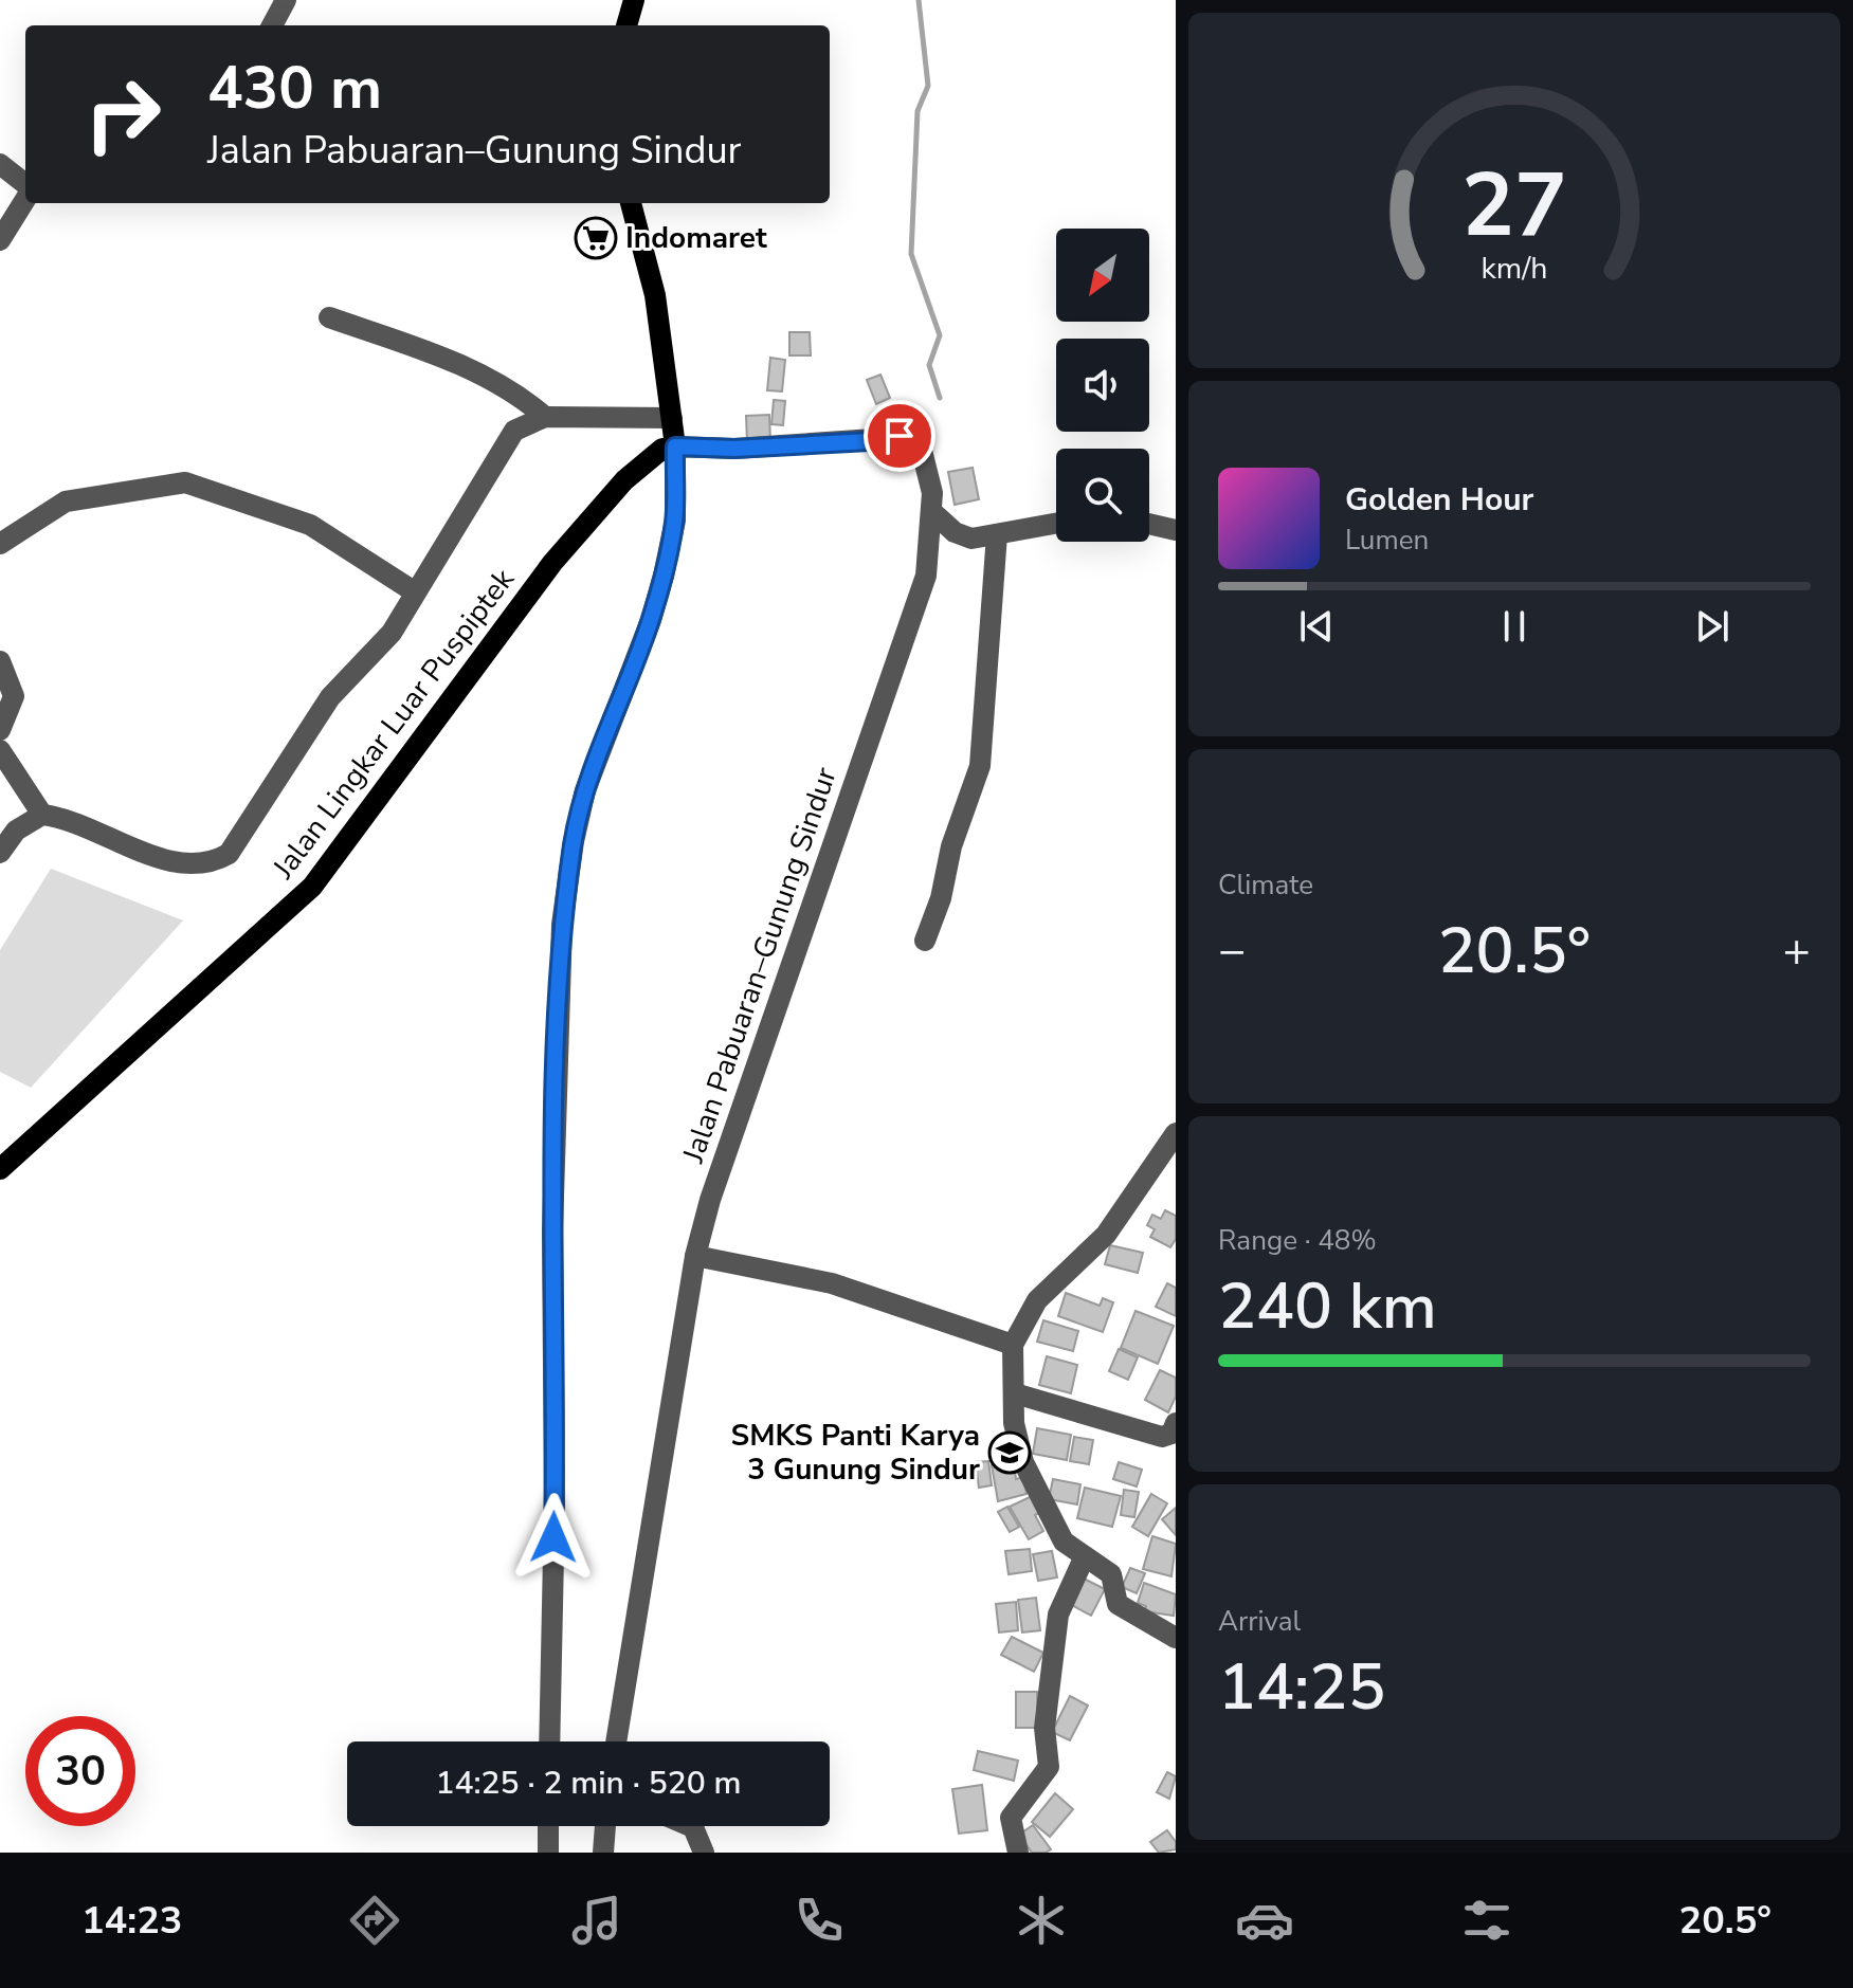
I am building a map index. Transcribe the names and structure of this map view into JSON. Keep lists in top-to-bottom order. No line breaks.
{"streets":{"main road":["Jalan Lingkar Luar Puspiptek"],"street":["Jalan Pabuaran–Gunung Sindur"]},"crossings":[["Jalan Lingkar Luar Puspiptek","Jalan Pabuaran–Gunung Sindur"]],"places":{"supermarket":["Indomaret"],"school or university":["SMKS Panti Karya 3 Gunung Sindur"]},"north":"bottom left","page":{"turn":["430 m","Jalan Pabuaran–Gunung Sindur"],"song":["Golden Hour","Lumen"],"tile":["Climate",["Range · 48%","240 km"],["Arrival","14:25"]],"heat":["−","20.5°","+"],"limit":"30","trip":"14:25 · 2 min · 520 m","tabs":["14:23","20.5°"],"gauge":["27","km/h"]}}
